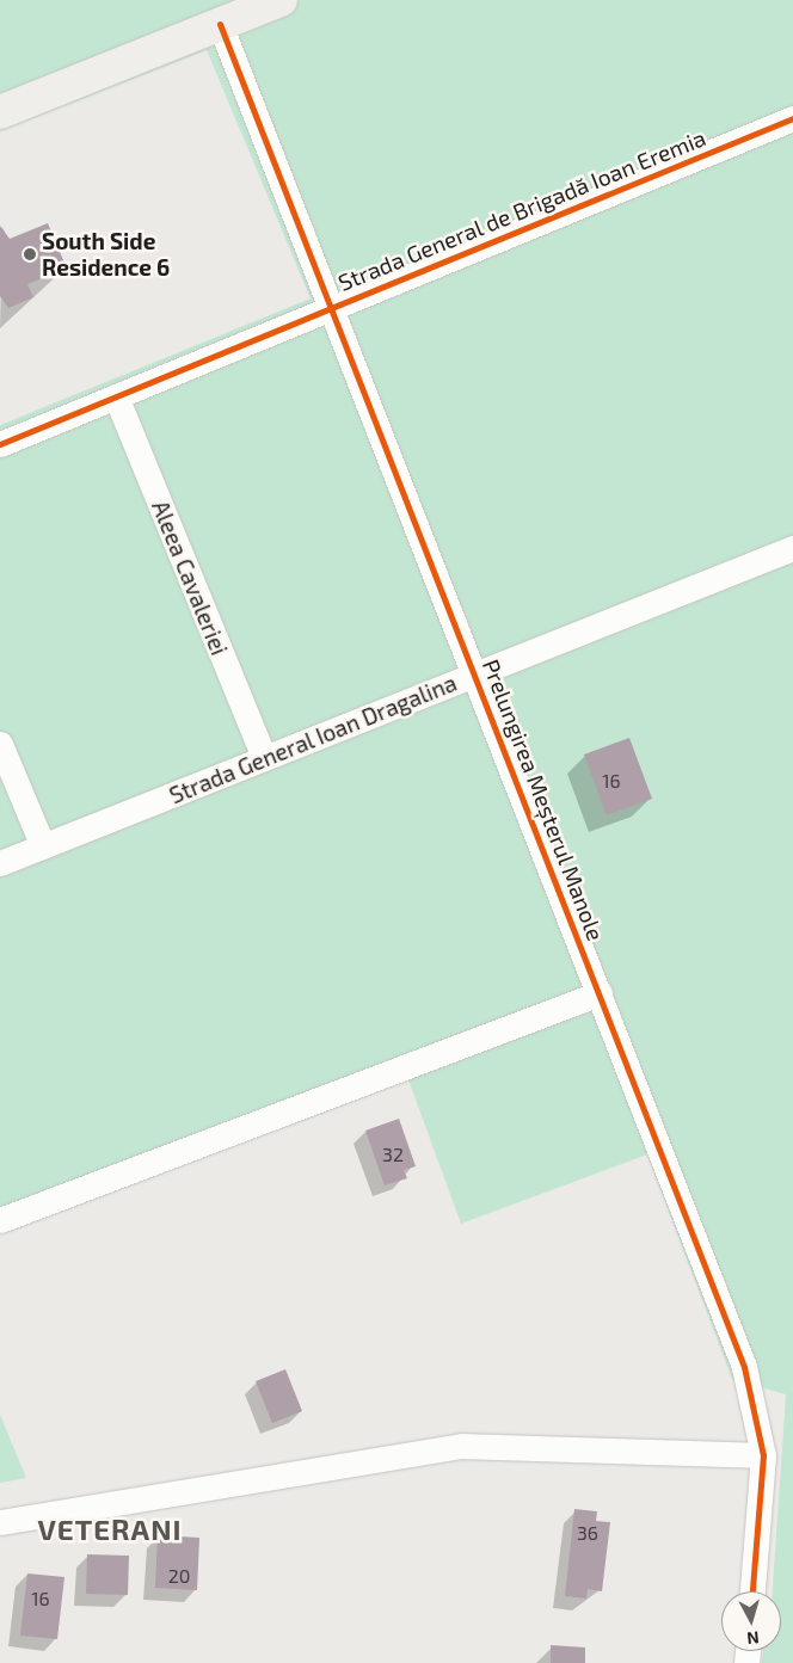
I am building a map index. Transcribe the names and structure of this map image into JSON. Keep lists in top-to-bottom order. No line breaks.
{"streets":{"street":["Strada General de Brigadă Ioan Eremia","Aleea Cavaleriei","Strada General Ioan Dragalina","Prelungirea Meșterul Manole"]},"crossings":[["Strada General de Brigadă Ioan Eremia","Aleea Cavaleriei"],["Strada General de Brigadă Ioan Eremia","Prelungirea Meșterul Manole"],["Aleea Cavaleriei","Strada General Ioan Dragalina"],["Strada General Ioan Dragalina","Prelungirea Meșterul Manole"]],"districts":["VETERANI"],"places":["South Side Residence 6"],"house_numbers":["16","32","36","20","16"],"north":"bottom"}
